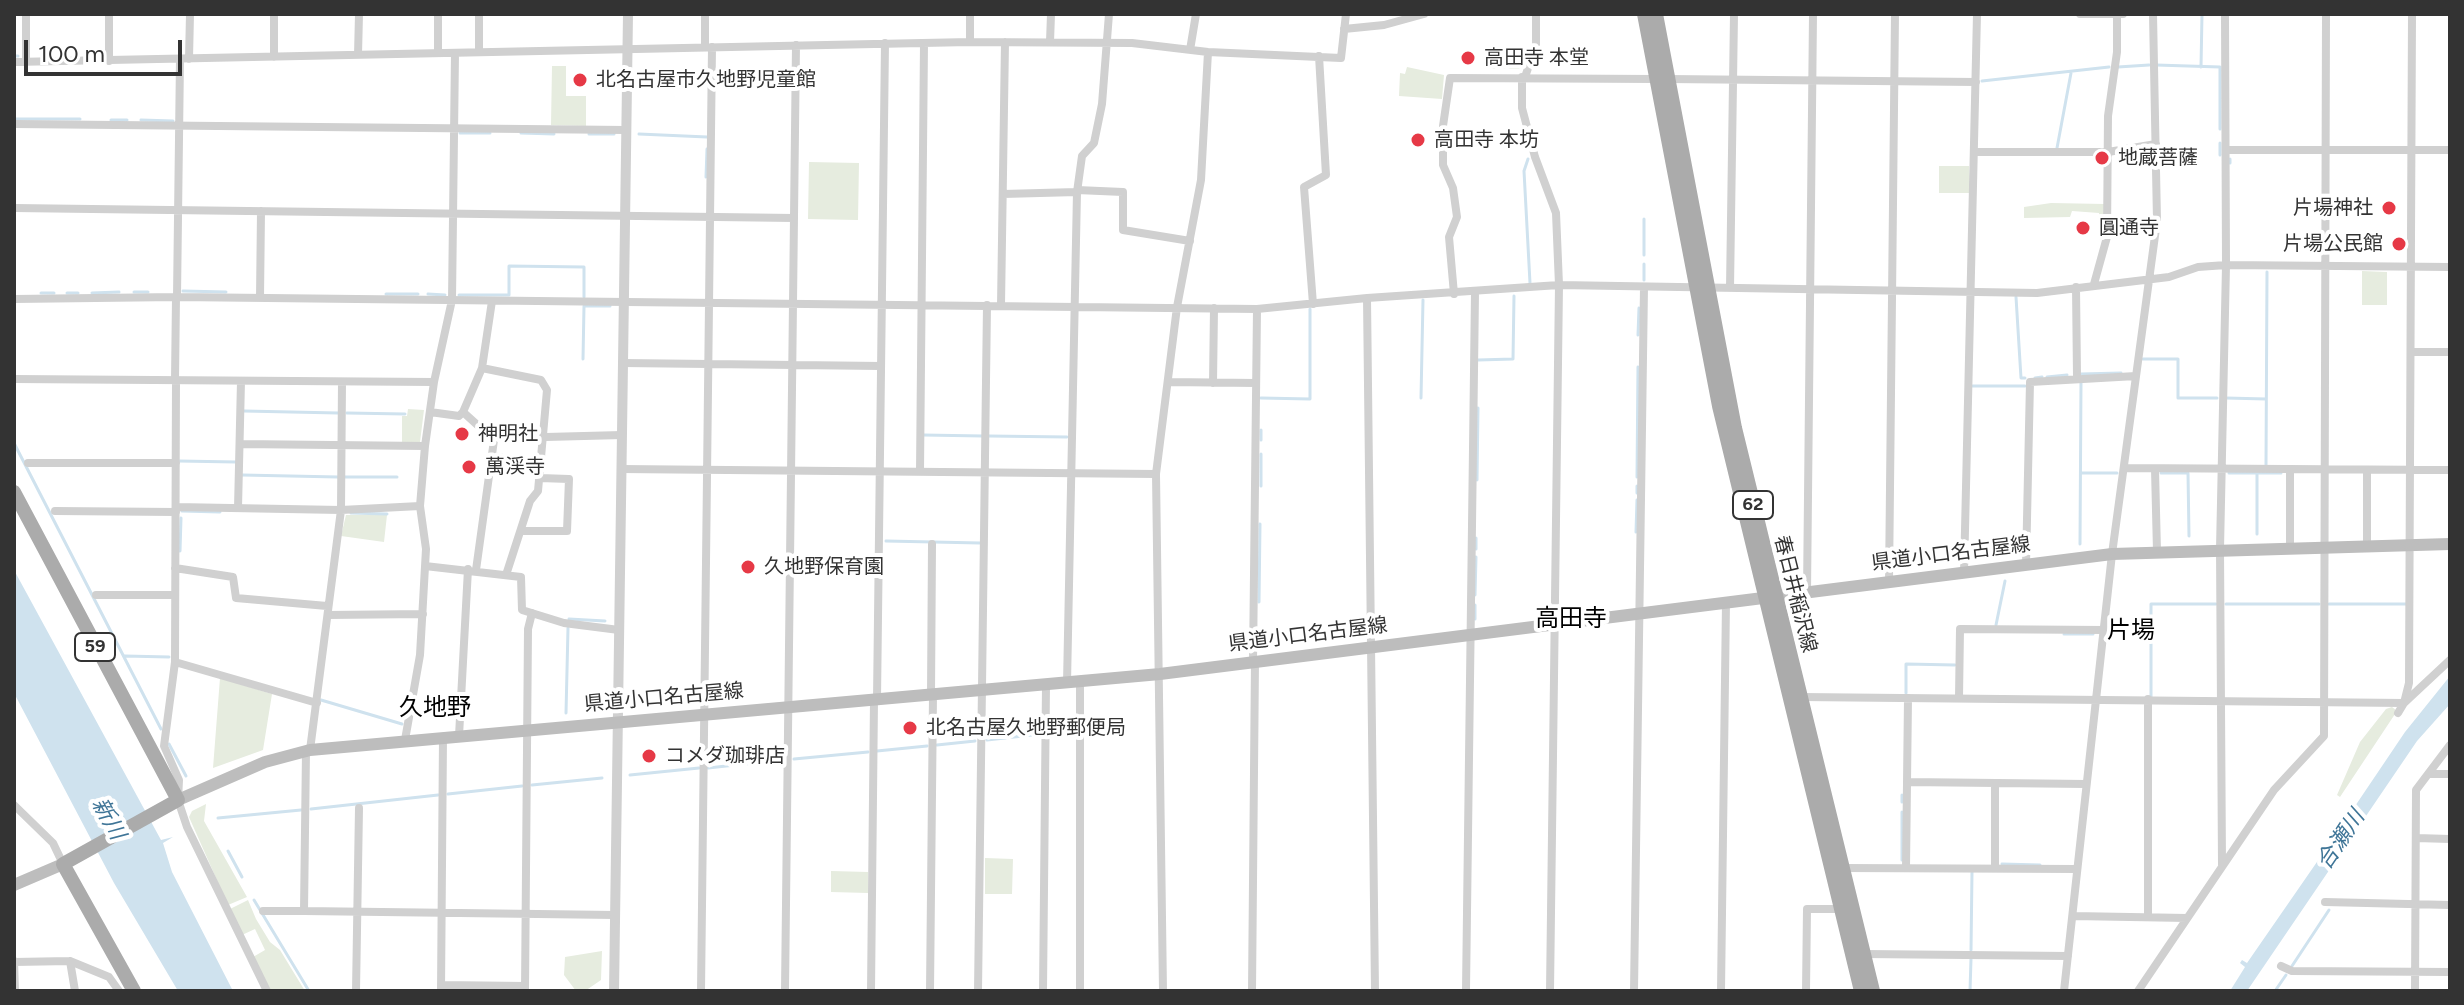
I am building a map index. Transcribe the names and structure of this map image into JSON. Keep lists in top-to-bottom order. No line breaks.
{"streets":{"main road":["62","県道小口名古屋線","春日井稲沢線","59"]},"crossings":[["県道小口名古屋線","春日井稲沢線"],["県道小口名古屋線","59"]],"districts":["高田寺","片場","久地野"],"water":["新川","合瀬川"],"places":["高田寺 本堂","北名古屋市久地野児童館","高田寺 本坊","地蔵菩薩","片場神社","圓通寺","片場公民館","神明社","萬渓寺","久地野保育園","北名古屋久地野郵便局","コメダ珈琲店"],"scale_bar":"100 m"}
